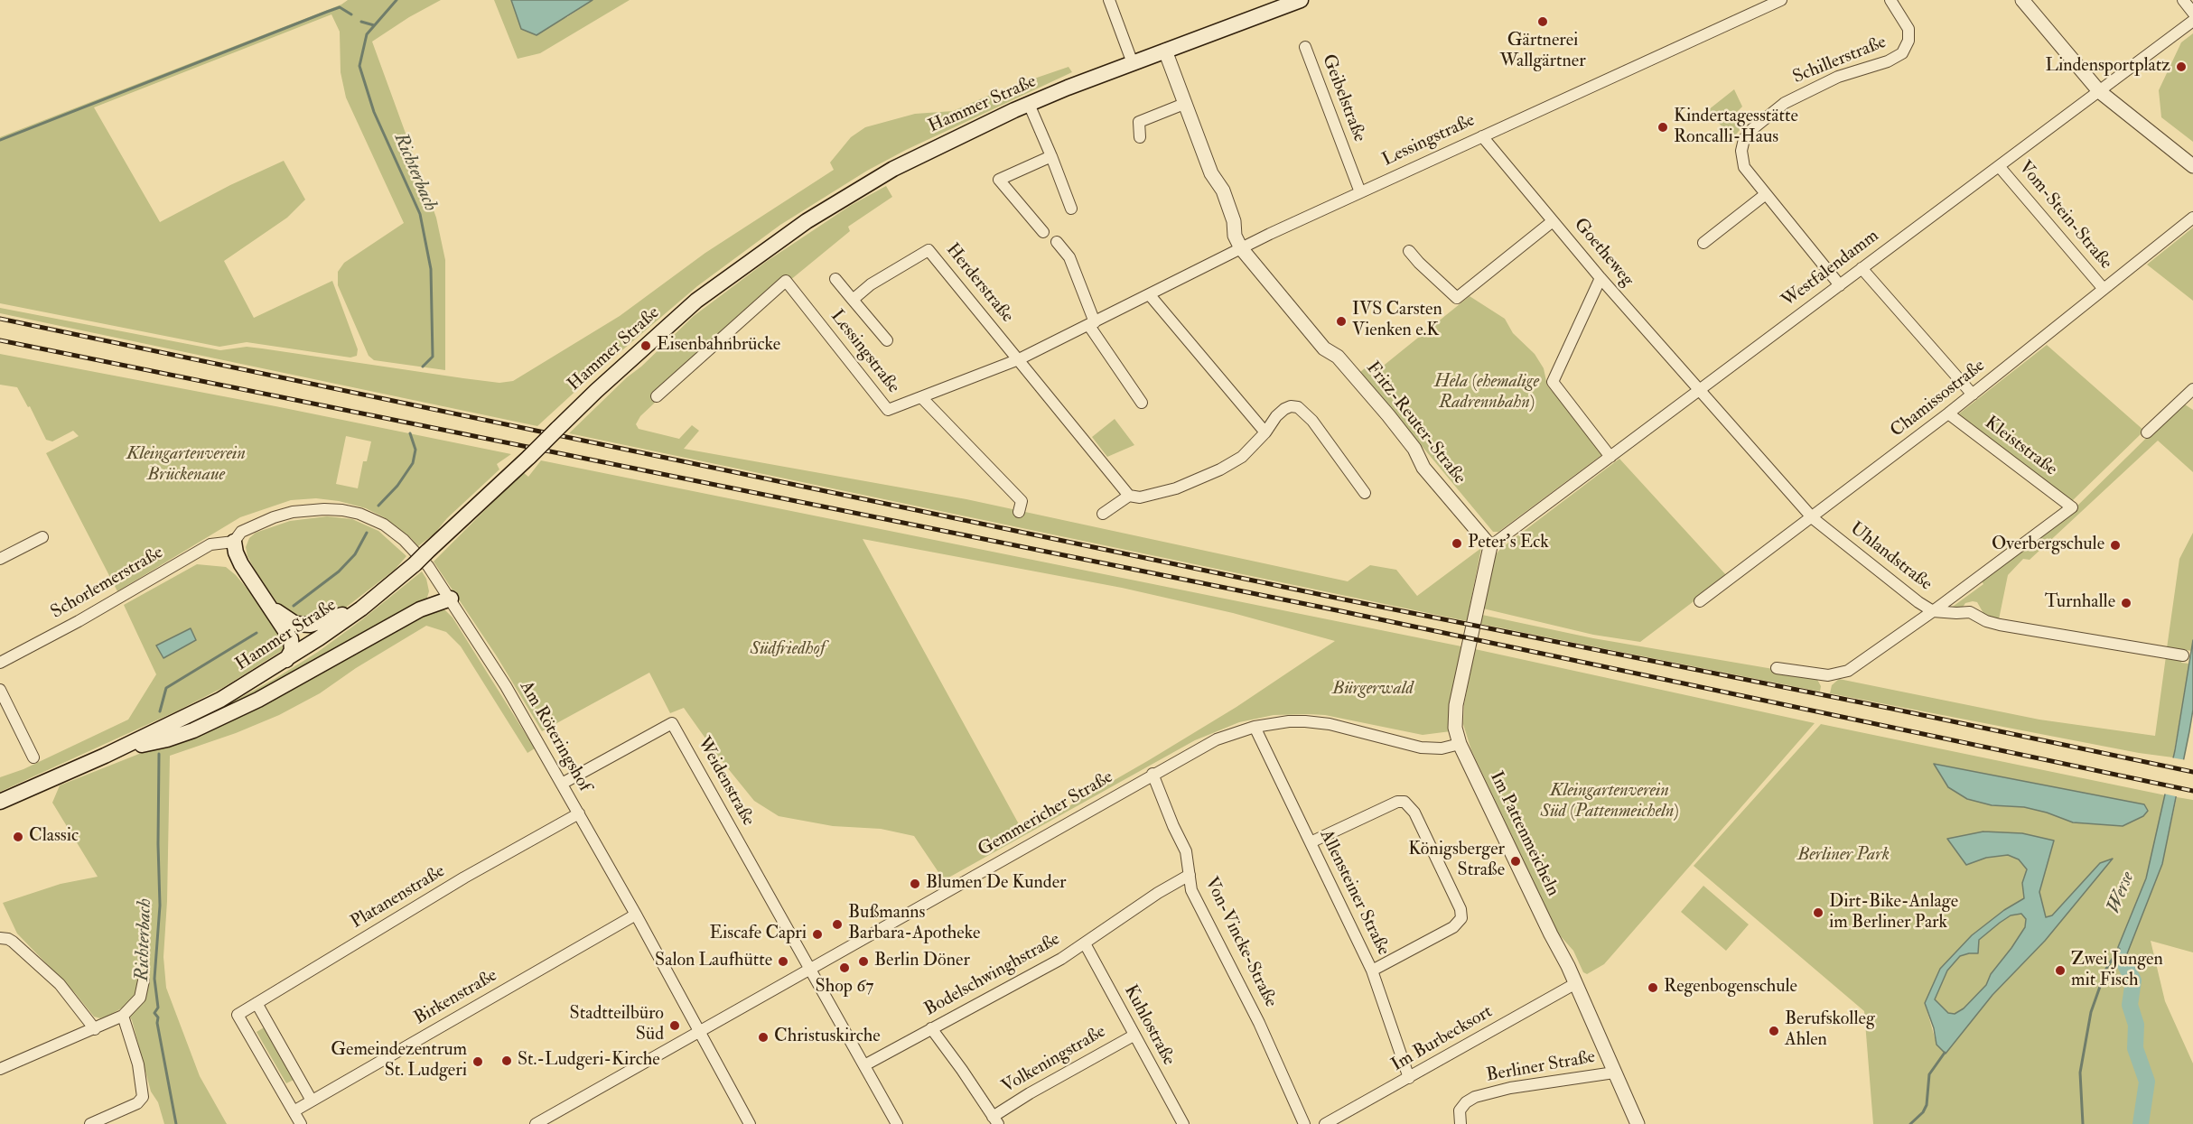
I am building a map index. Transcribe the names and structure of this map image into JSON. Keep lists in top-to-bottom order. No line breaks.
{"streets":{"main road":["Hammer Straße"],"street":["Schillerstraße","Geibelstraße","Lessingstraße","Vom-Stein-Straße","Goetheweg","Westfalendamm","Herderstraße","Chamissostraße","Fritz-Reuter-Straße","Kleiststraße","Uhlandstraße","Schorlemerstraße","Am Röteringshof","Weidenstraße","Gemmericher Straße","Im Pattenmeicheln","Allensteiner Straße","Platanenstraße","Von-Vincke-Straße","Bodelschwinghstraße","Birkenstraße","Kuhlostraße","Im Burbecksort","Volkeningstraße","Berliner Straße"]},"crossings":[["Schillerstraße","Westfalendamm"],["Geibelstraße","Lessingstraße"],["Hammer Straße","Fritz-Reuter-Straße"],["Lessingstraße","Goetheweg"],["Lessingstraße","Herderstraße"],["Lessingstraße","Fritz-Reuter-Straße"],["Vom-Stein-Straße","Westfalendamm"],["Vom-Stein-Straße","Chamissostraße"],["Goetheweg","Westfalendamm"],["Goetheweg","Uhlandstraße"],["Westfalendamm","Fritz-Reuter-Straße"],["Westfalendamm","Uhlandstraße"],["Westfalendamm","Im Pattenmeicheln"],["Chamissostraße","Kleiststraße"],["Chamissostraße","Uhlandstraße"],["Fritz-Reuter-Straße","Im Pattenmeicheln"],["Kleiststraße","Uhlandstraße"],["Schorlemerstraße","Am Röteringshof"],["Am Röteringshof","Weidenstraße"],["Am Röteringshof","Gemmericher Straße"],["Am Röteringshof","Platanenstraße"],["Am Röteringshof","Birkenstraße"],["Weidenstraße","Gemmericher Straße"],["Gemmericher Straße","Im Pattenmeicheln"],["Gemmericher Straße","Allensteiner Straße"],["Gemmericher Straße","Von-Vincke-Straße"],["Im Pattenmeicheln","Im Burbecksort"],["Im Pattenmeicheln","Berliner Straße"],["Allensteiner Straße","Im Burbecksort"],["Platanenstraße","Birkenstraße"],["Von-Vincke-Straße","Bodelschwinghstraße"],["Bodelschwinghstraße","Kuhlostraße"],["Kuhlostraße","Volkeningstraße"]],"water":["Richterbach","Werse"],"parks":["Hela (ehemalige Radrennbahn)","Kleingartenverein Brückenaue","Südfriedhof","Bürgerwald","Kleingartenverein Süd (Pattenmeicheln)","Berliner Park"],"places":["Gärtnerei Wallgärtner","Lindensportplatz","Kindertagesstätte Roncalli-Haus","IVS Carsten Vienken e.K","Eisenbahnbrücke","Peter's Eck","Overbergschule","Turnhalle","Classic","Königsberger Straße","Blumen De Kunder","Dirt-Bike-Anlage im Berliner Park","Bußmanns Barbara-Apotheke","Eiscafe Capri","Salon Laufhütte","Berlin Döner","Shop 67","Zwei Jungen mit Fisch","Regenbogenschule","Stadtteilbüro Süd","Berufskolleg Ahlen","Christuskirche","St.-Ludgeri-Kirche","Gemeindezentrum St. Ludgeri"]}
